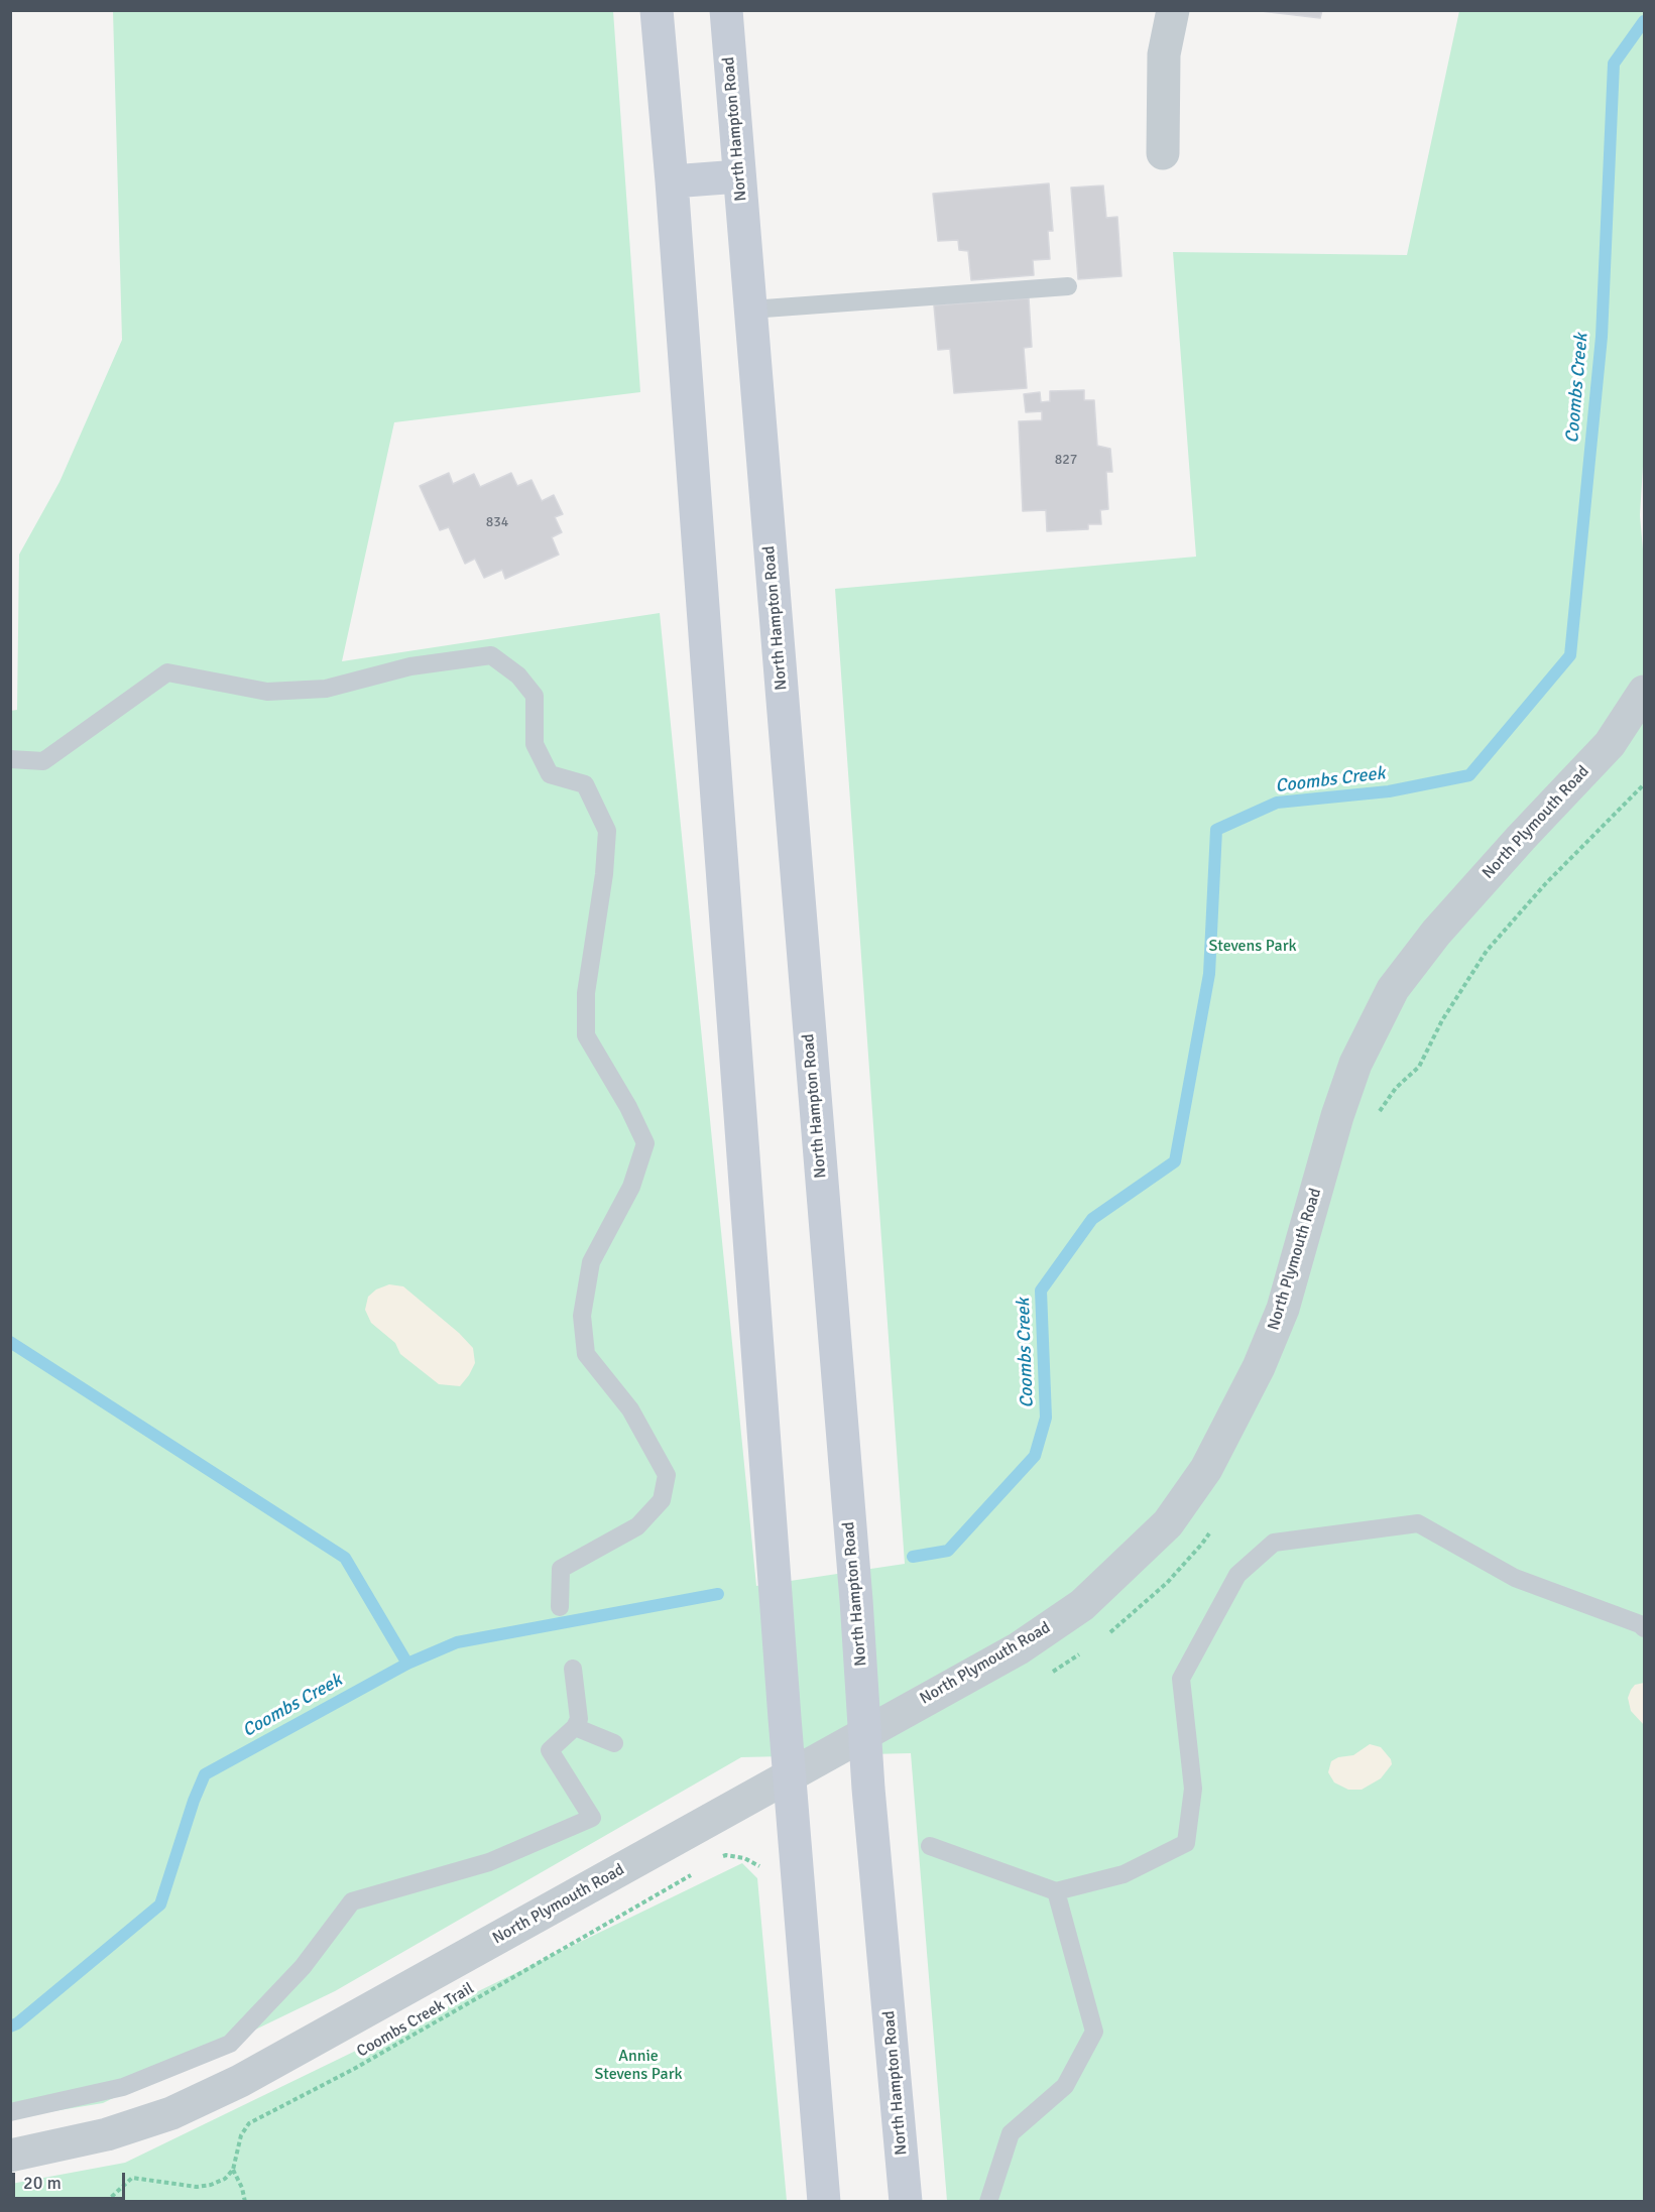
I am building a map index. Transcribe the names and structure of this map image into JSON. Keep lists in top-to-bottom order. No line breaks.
{"streets":{"main road":["North Hampton Road"],"street":["North Plymouth Road"],"path":["Coombs Creek Trail"]},"crossings":[["North Hampton Road","North Plymouth Road"]],"water":["Coombs Creek"],"parks":["Stevens Park","Annie Stevens Park"],"house_numbers":["827","834"],"scale_bar":"20 m"}
